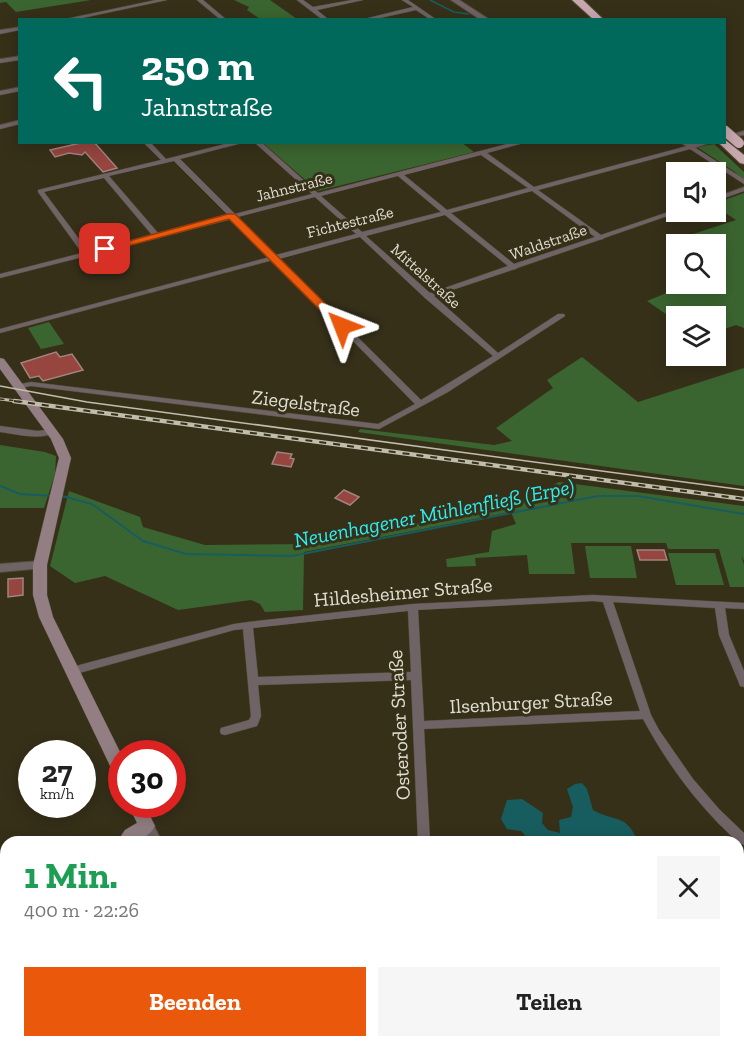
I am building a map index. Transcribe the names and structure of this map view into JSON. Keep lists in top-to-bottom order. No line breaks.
{"streets":{"street":["Jahnstraße","Fichtestraße","Waldstraße","Mittelstraße","Ziegelstraße","Hildesheimer Straße","Ilsenburger Straße","Osteroder Straße"]},"crossings":[["Jahnstraße","Mittelstraße"],["Fichtestraße","Mittelstraße"],["Waldstraße","Mittelstraße"],["Mittelstraße","Ziegelstraße"],["Hildesheimer Straße","Osteroder Straße"],["Ilsenburger Straße","Osteroder Straße"]],"water":["Neuenhagener Mühlenfließ (Erpe)"],"page":{"turn":["250 m","Jahnstraße"],"speed":"27 km/h","limit":"30","heading":["1 Min.","400 m · 22:26"],"buttons":["Beenden","Teilen"]}}
